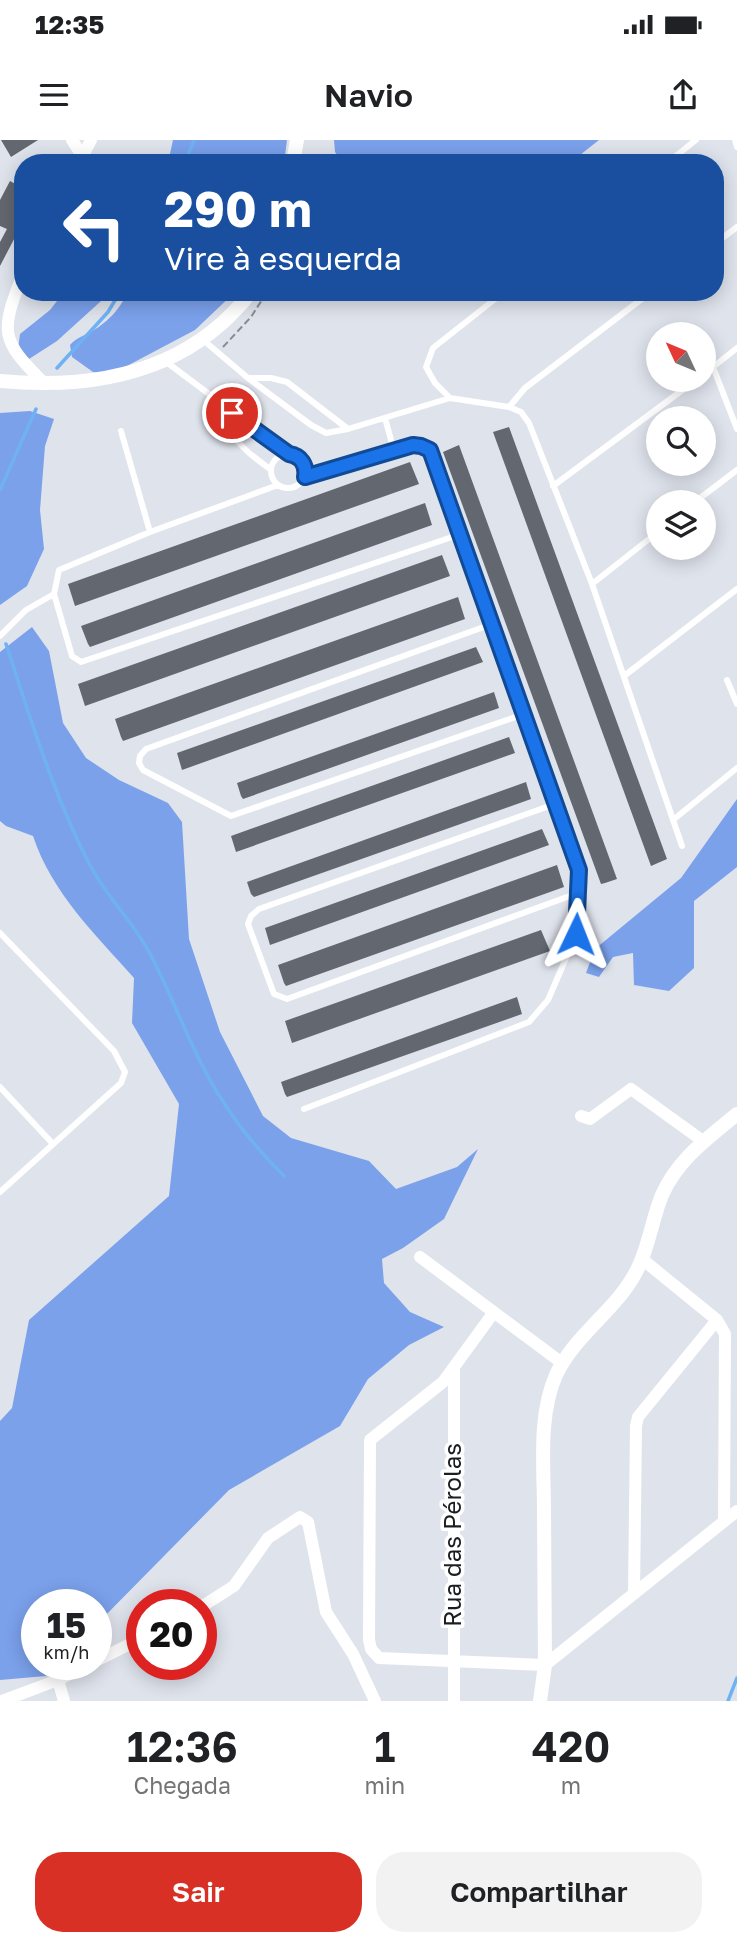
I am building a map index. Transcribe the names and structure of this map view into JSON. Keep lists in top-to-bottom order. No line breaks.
{"streets":{"street":["Rua das Pérolas"]},"north":"top left","page":{"status":"12:35","header":"Navio","turn":["290 m","Vire à esquerda"],"speed":"15 km/h","limit":"20","eta":["12:36","Chegada","1","min","420","m"],"buttons":["Sair","Compartilhar"]}}
